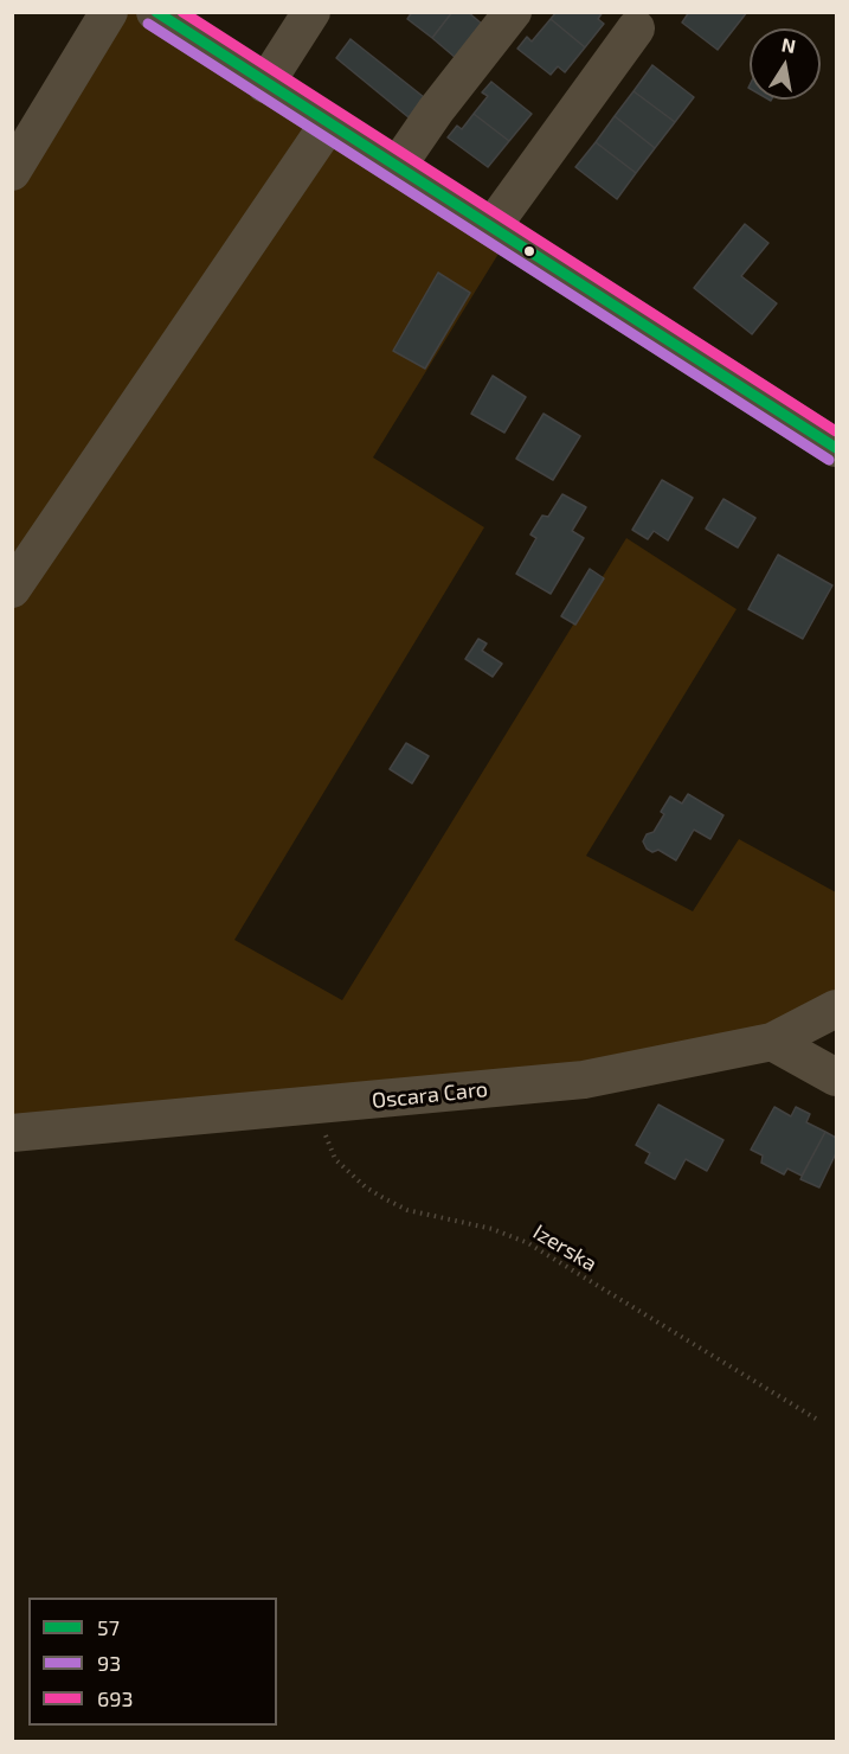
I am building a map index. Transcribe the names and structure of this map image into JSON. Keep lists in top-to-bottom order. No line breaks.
{"streets":{"street":["Oscara Caro"],"path":["Izerska"]},"crossings":[["Oscara Caro","Izerska"]],"lines":["transit line 57","transit line 693","transit line 93"],"legend":["57","93","693"],"north":"top"}
